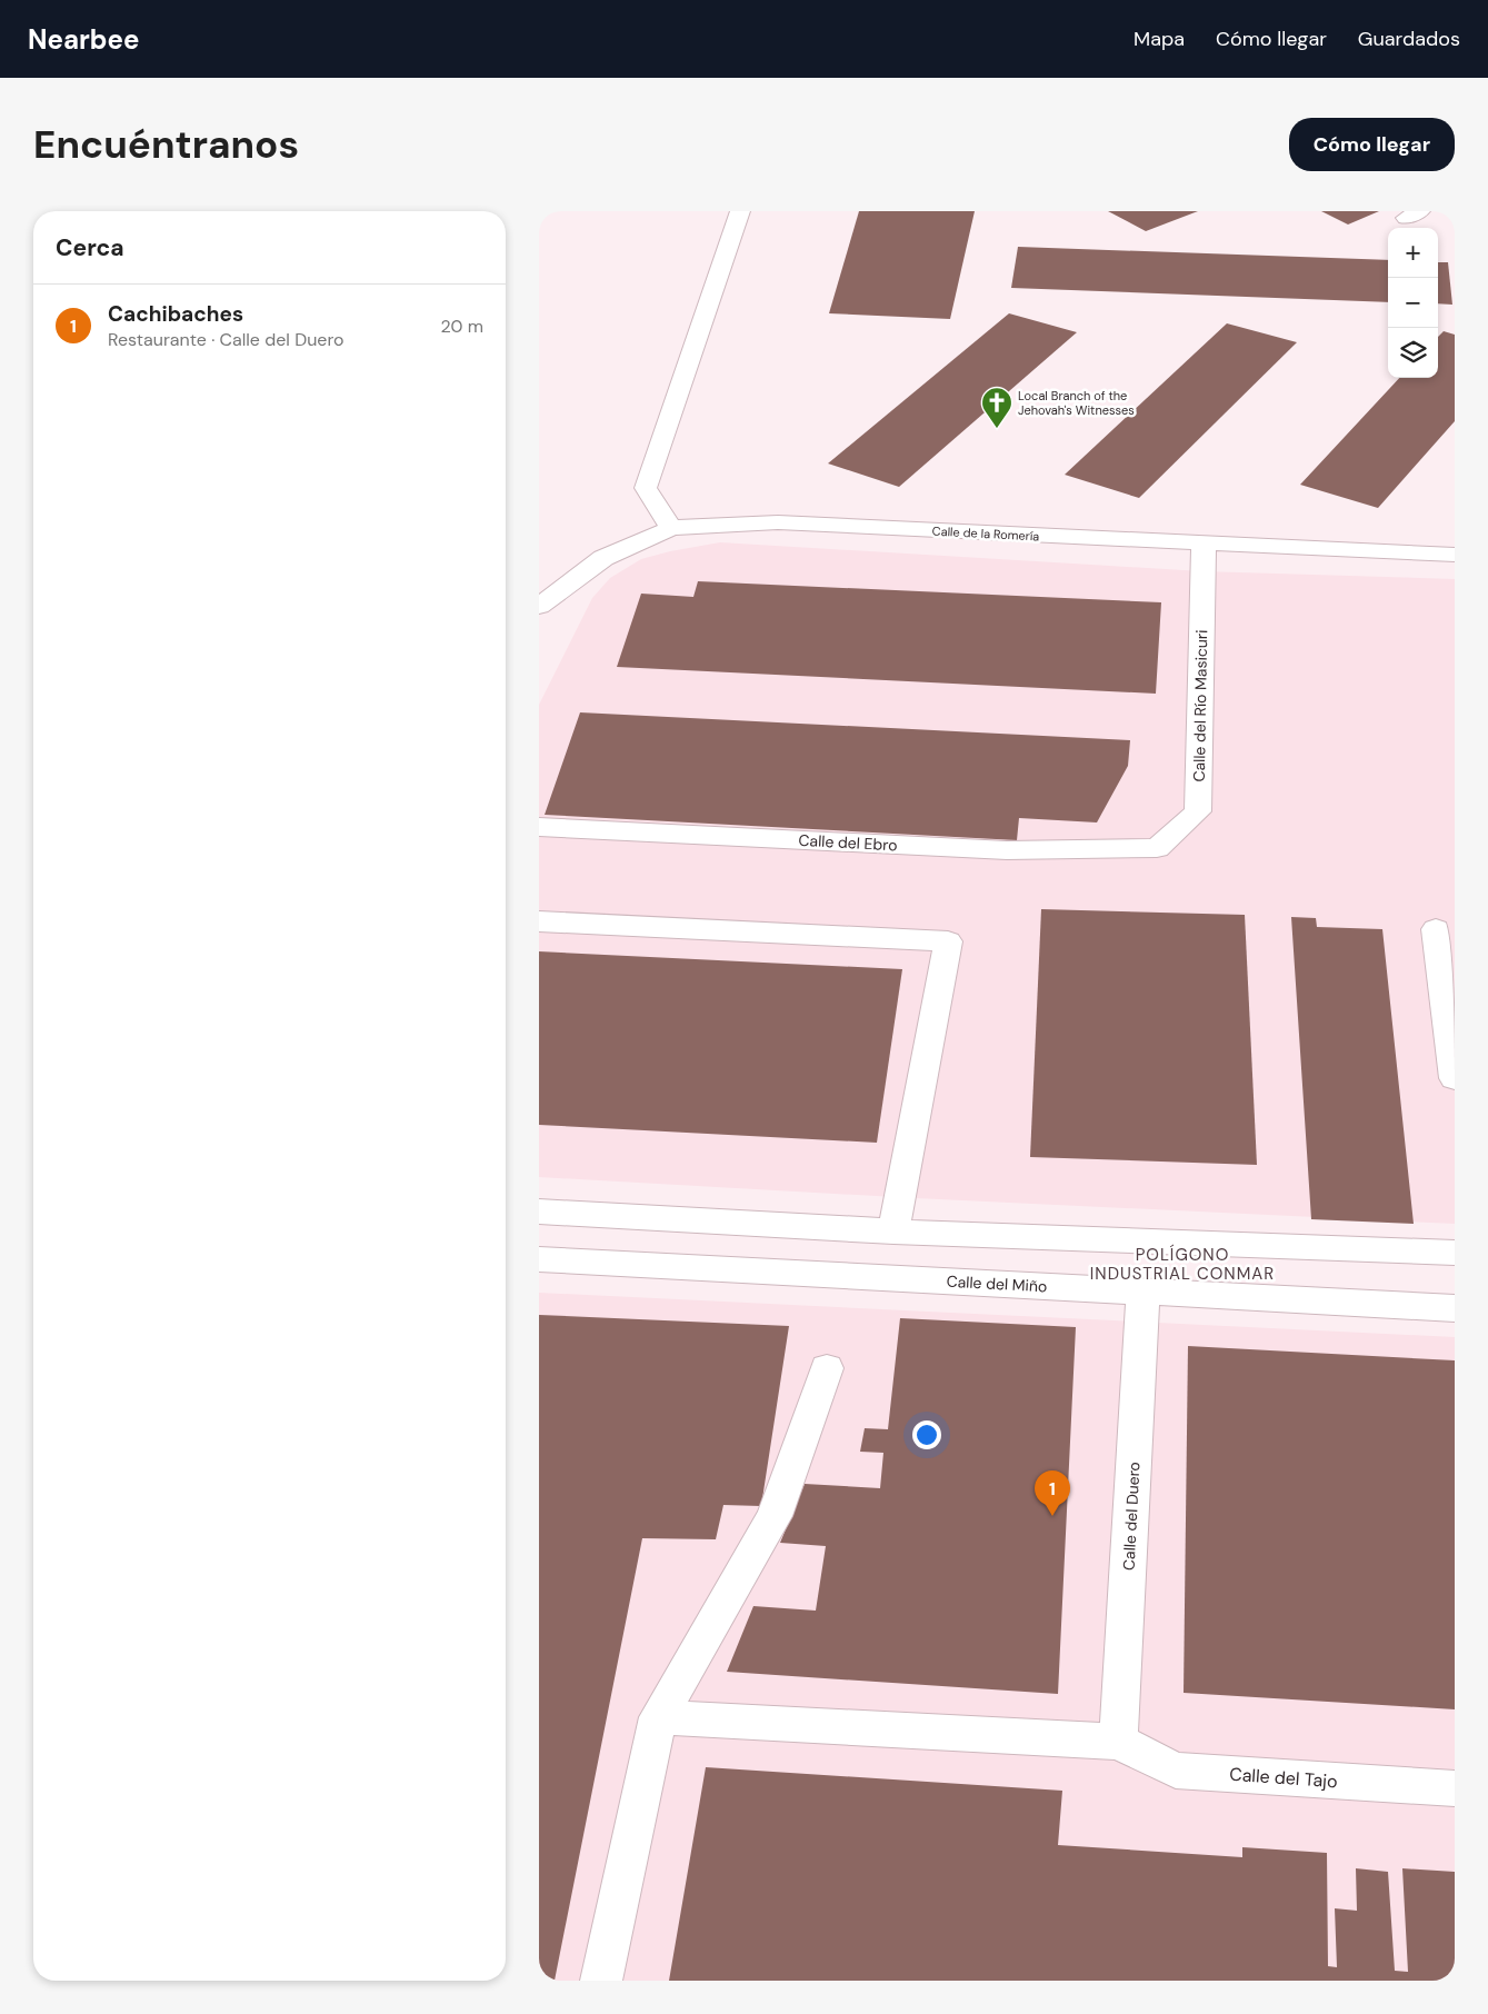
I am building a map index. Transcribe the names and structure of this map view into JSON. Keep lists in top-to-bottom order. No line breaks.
{"streets":{"street":["Calle de la Romería","Calle del Río Masicuri","Calle del Ebro","Calle del Miño","Calle del Duero","Calle del Tajo"]},"crossings":[["Calle de la Romería","Calle del Río Masicuri"],["Calle del Río Masicuri","Calle del Ebro"],["Calle del Miño","Calle del Duero"],["Calle del Duero","Calle del Tajo"]],"districts":["POLÍGONO INDUSTRIAL CONMAR"],"places":{"church":["Local Branch of the Jehovah's Witnesses"]},"page":{"header":"Nearbee","nav":["Mapa","Cómo llegar","Guardados"],"buttons":"Cómo llegar","title":"Encuéntranos","heading":"Cerca","map_buttons":["+","−"],"list":[{"mark":"1","name":"Cachibaches","note":"Restaurante · Calle del Duero","value":"20 m"}],"pins":"1"}}
